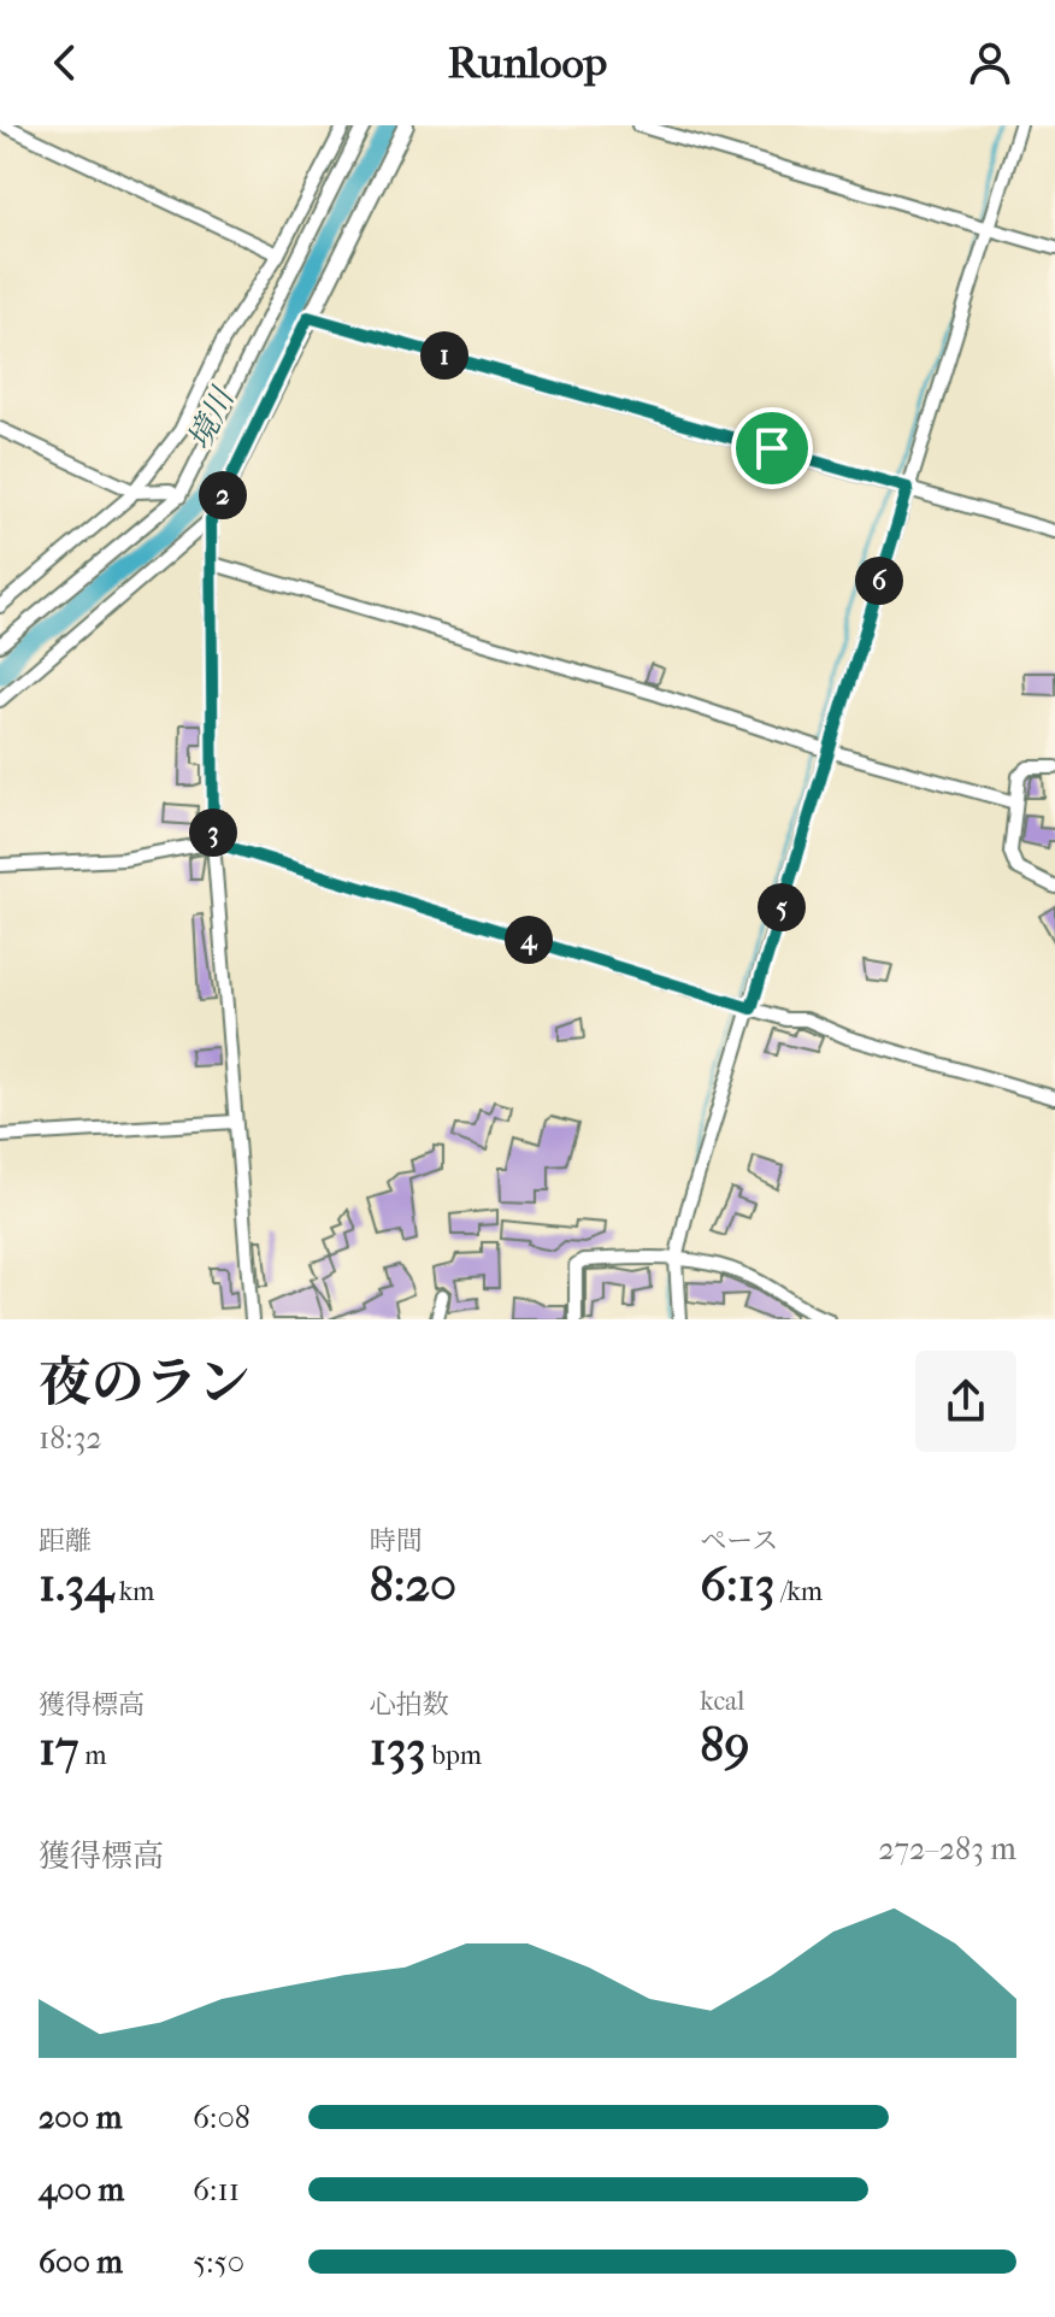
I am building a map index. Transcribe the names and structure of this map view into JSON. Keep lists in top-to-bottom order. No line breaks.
{"water":["境川"],"page":{"header":"Runloop","pins":["1","2","6","3","5","4"],"heading":["夜のラン","18:32"],"stats":[["距離","1.34 km"],["時間","8:20"],["ペース","6:13 /km"],["獲得標高","17 m"],["心拍数","133 bpm"],["kcal","89"]],"chart":["獲得標高","272–283 m"],"list":[{"name":"200 m","note":"6:08"},{"name":"400 m","note":"6:11"},{"name":"600 m","note":"5:50"}]}}
